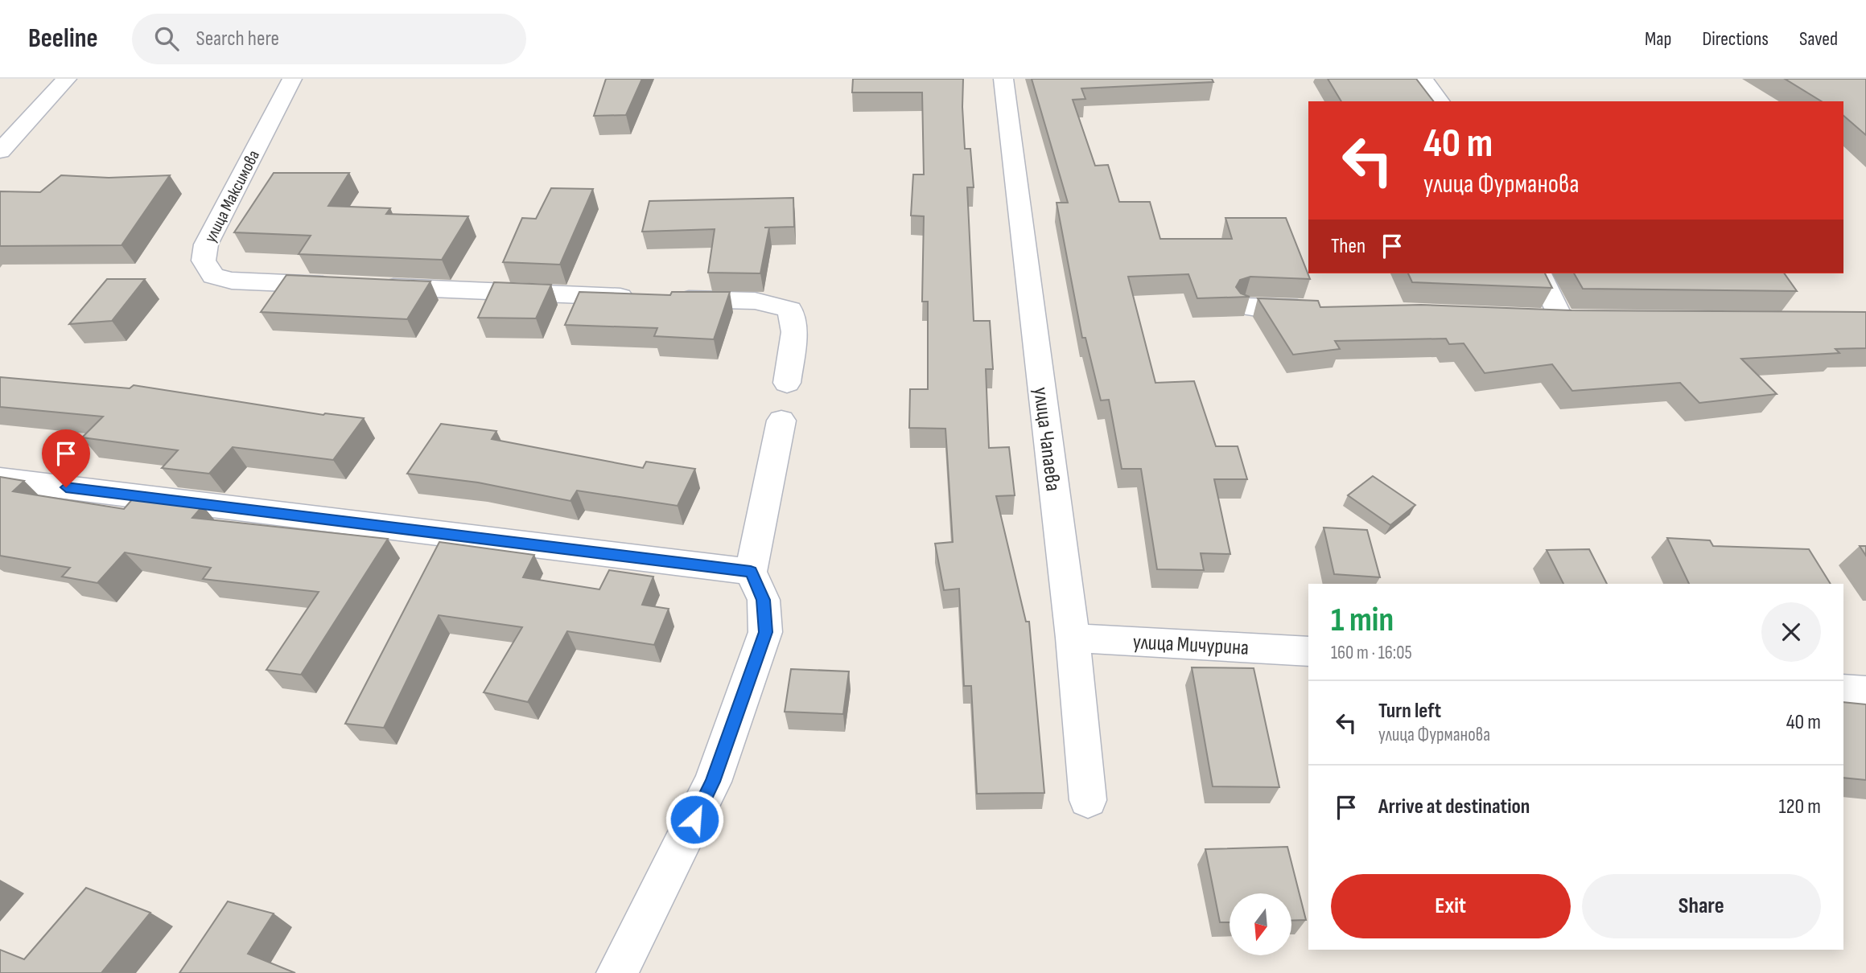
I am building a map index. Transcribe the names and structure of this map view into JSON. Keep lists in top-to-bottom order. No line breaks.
{"streets":{"street":["улица Максимова","улица Чапаева","улица Мичурина"]},"crossings":[["улица Чапаева","улица Мичурина"]],"north":"bottom","page":{"header":"Beeline","search":"Search here","nav":["Map","Directions","Saved"],"turn":["40 m","улица Фурманова"],"then":"Then","heading":["1 min","160 m · 16:05"],"list":[{"name":"Turn left","note":"улица Фурманова","value":"40 m"},{"name":"Arrive at destination","value":"120 m"}],"buttons":["Exit","Share"]}}
